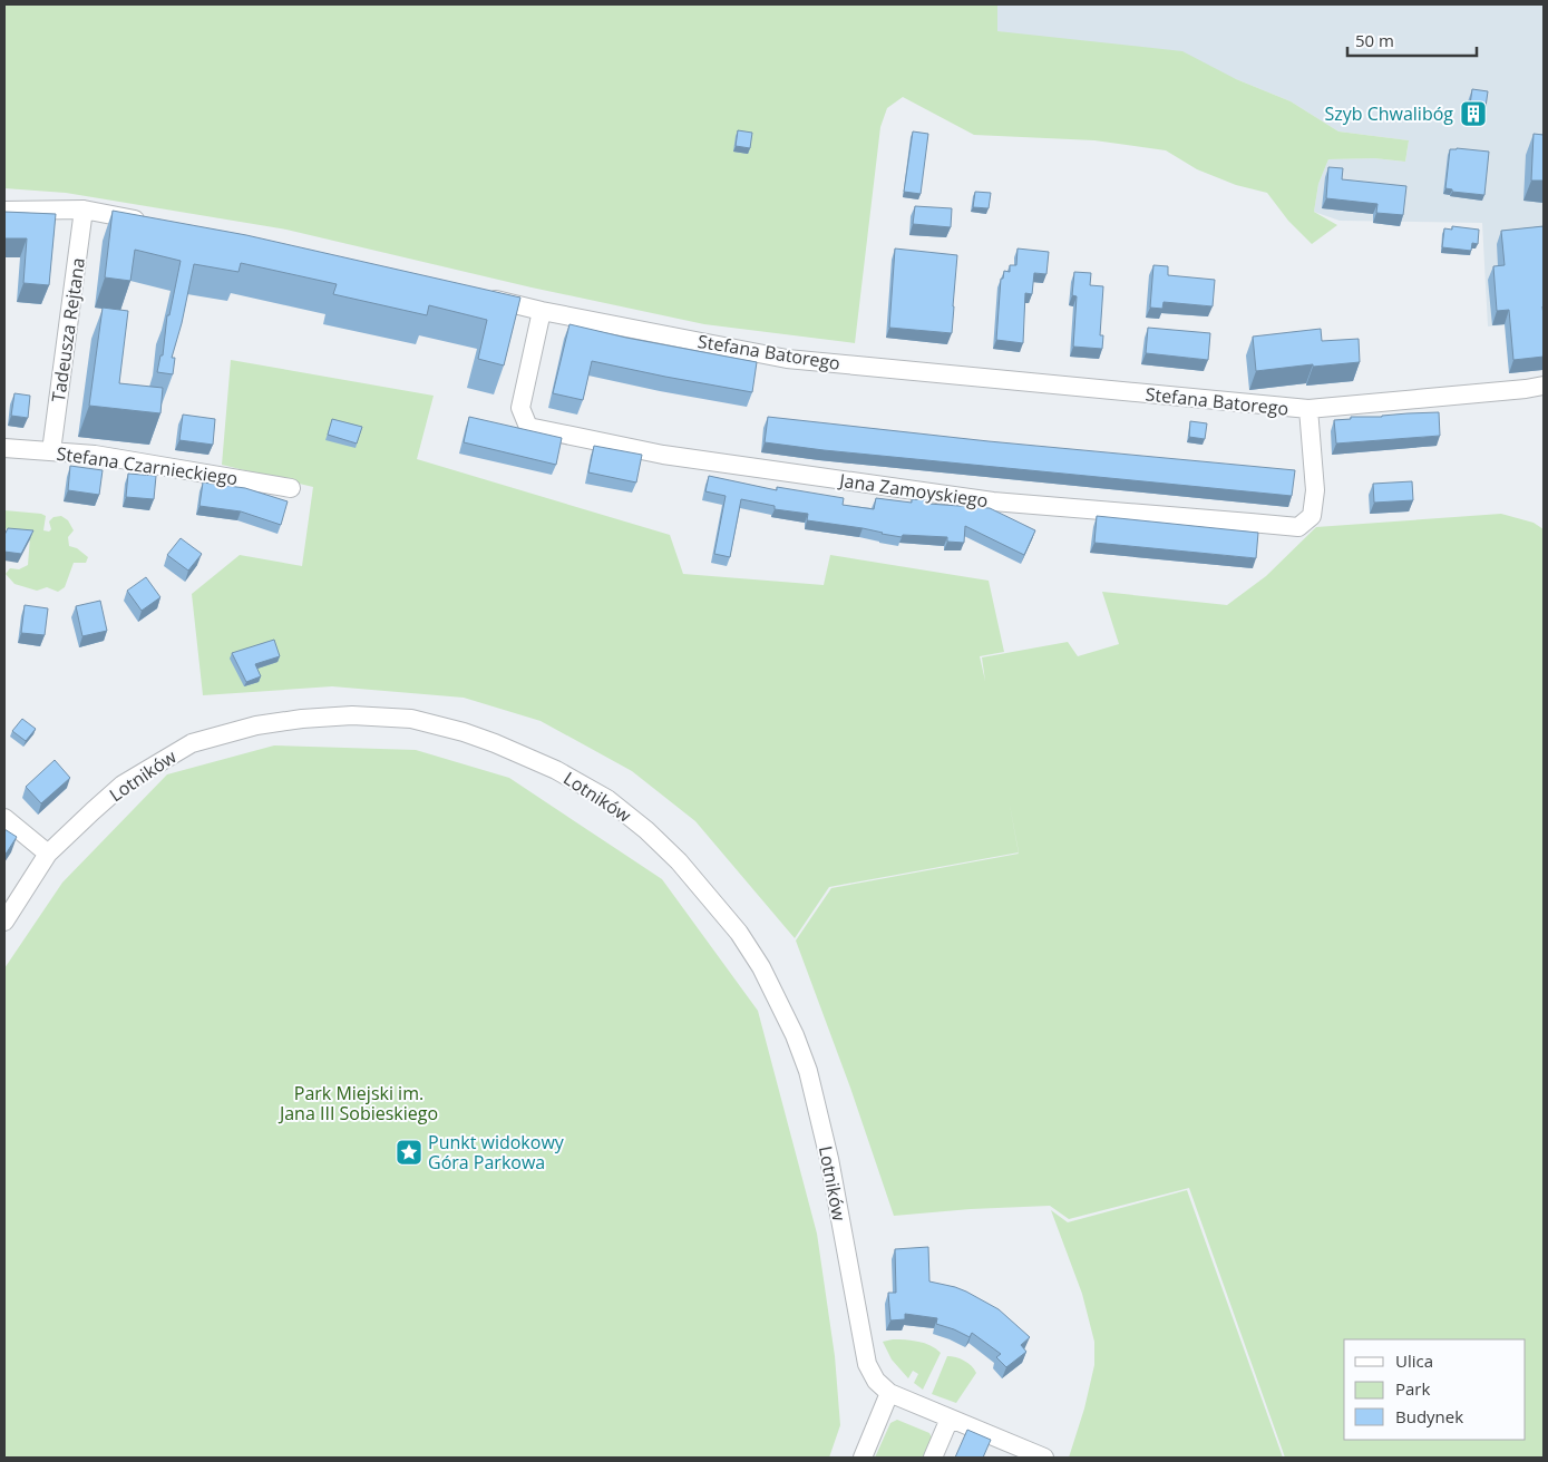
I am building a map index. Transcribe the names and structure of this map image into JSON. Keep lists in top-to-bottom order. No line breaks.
{"streets":{"street":["Tadeusza Rejtana","Stefana Batorego","Stefana Czarnieckiego","Jana Zamoyskiego","Lotników"]},"crossings":[["Tadeusza Rejtana","Stefana Czarnieckiego"],["Stefana Batorego","Jana Zamoyskiego"]],"parks":["Park Miejski im. Jana III Sobieskiego"],"places":{"building":["Szyb Chwalibóg"],"place":["Punkt widokowy Góra Parkowa"]},"legend":["Ulica","Park","Budynek"],"scale_bar":"50 m"}
